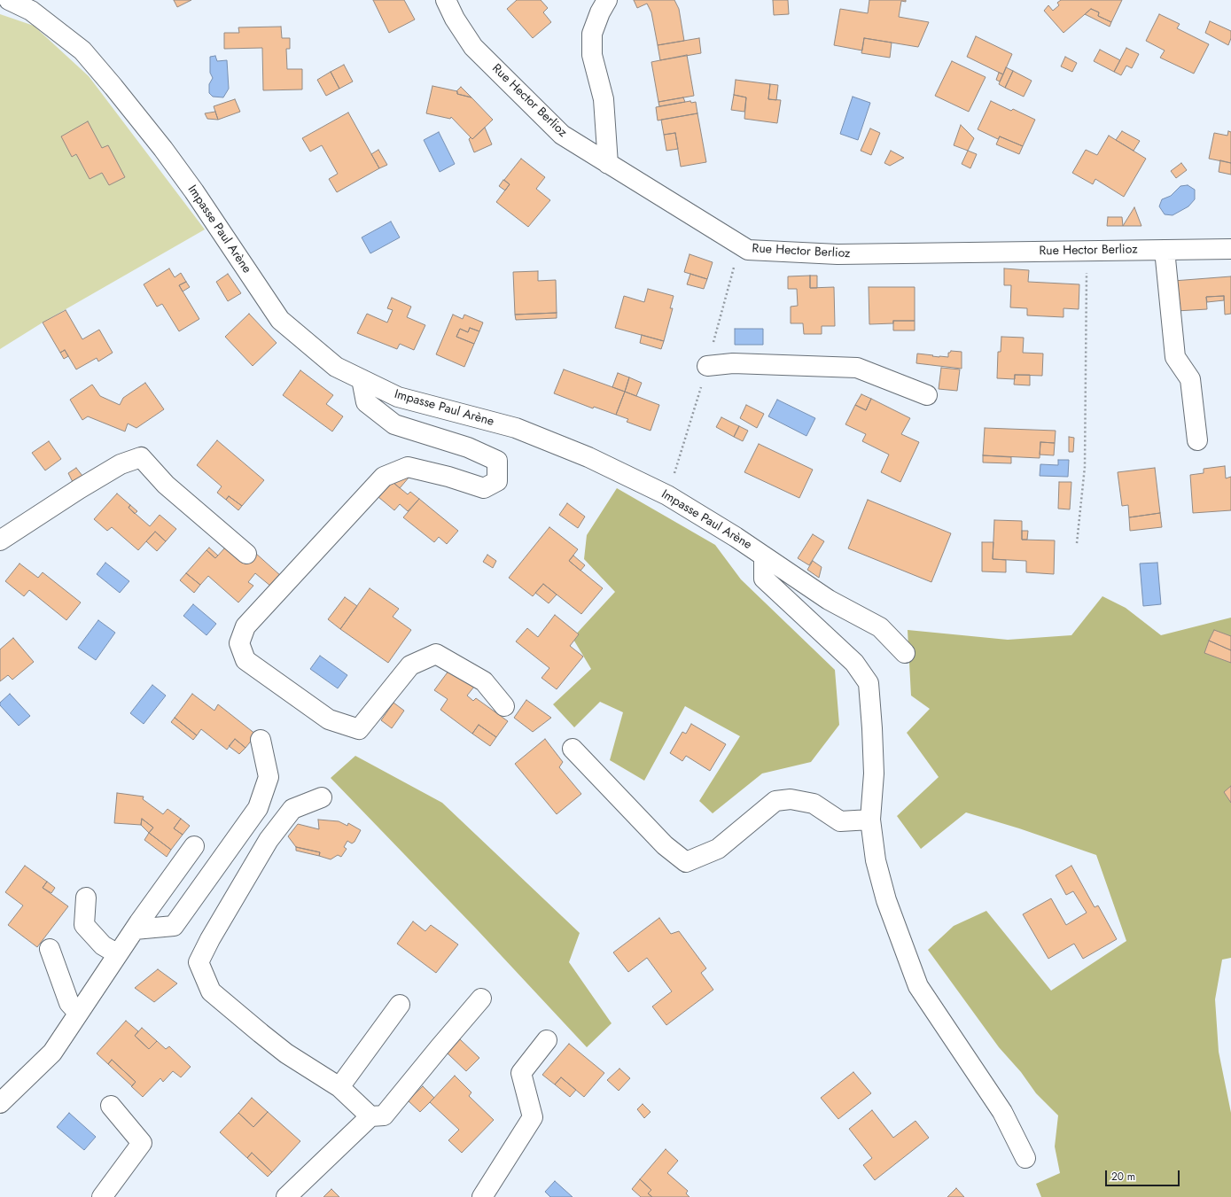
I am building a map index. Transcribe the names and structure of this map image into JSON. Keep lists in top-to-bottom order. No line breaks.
{"streets":{"street":["Rue Hector Berlioz","Impasse Paul Arène"]},"scale_bar":"20 m"}
